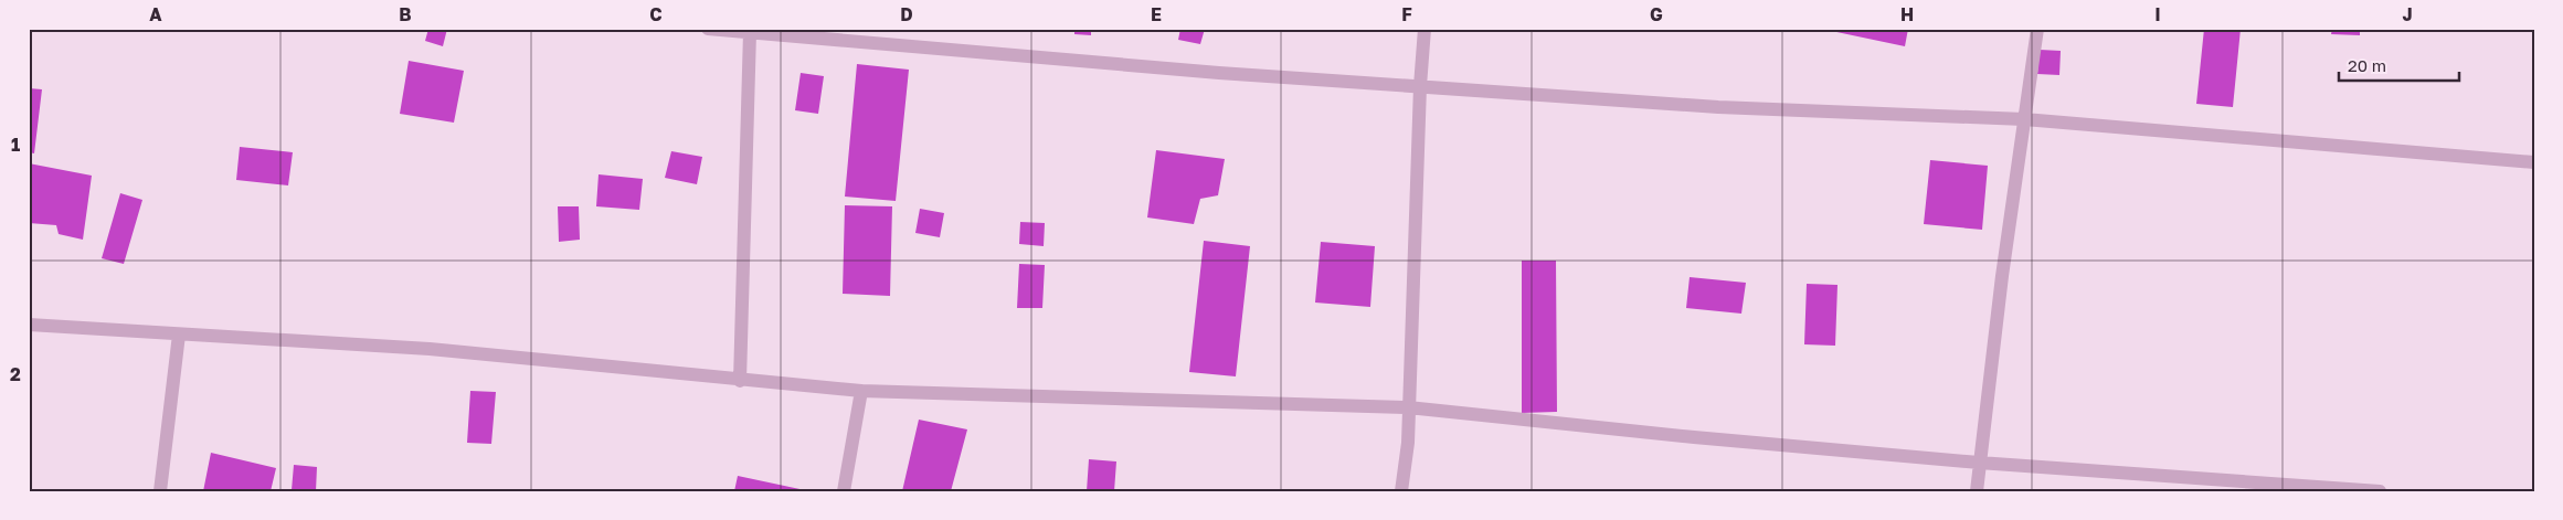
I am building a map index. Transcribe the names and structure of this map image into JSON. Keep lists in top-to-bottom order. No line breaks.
{"scale_bar":"20 m","grid":{"columns":["A","B","C","D","E","F","G","H","I","J"],"rows":["1","2"]}}
